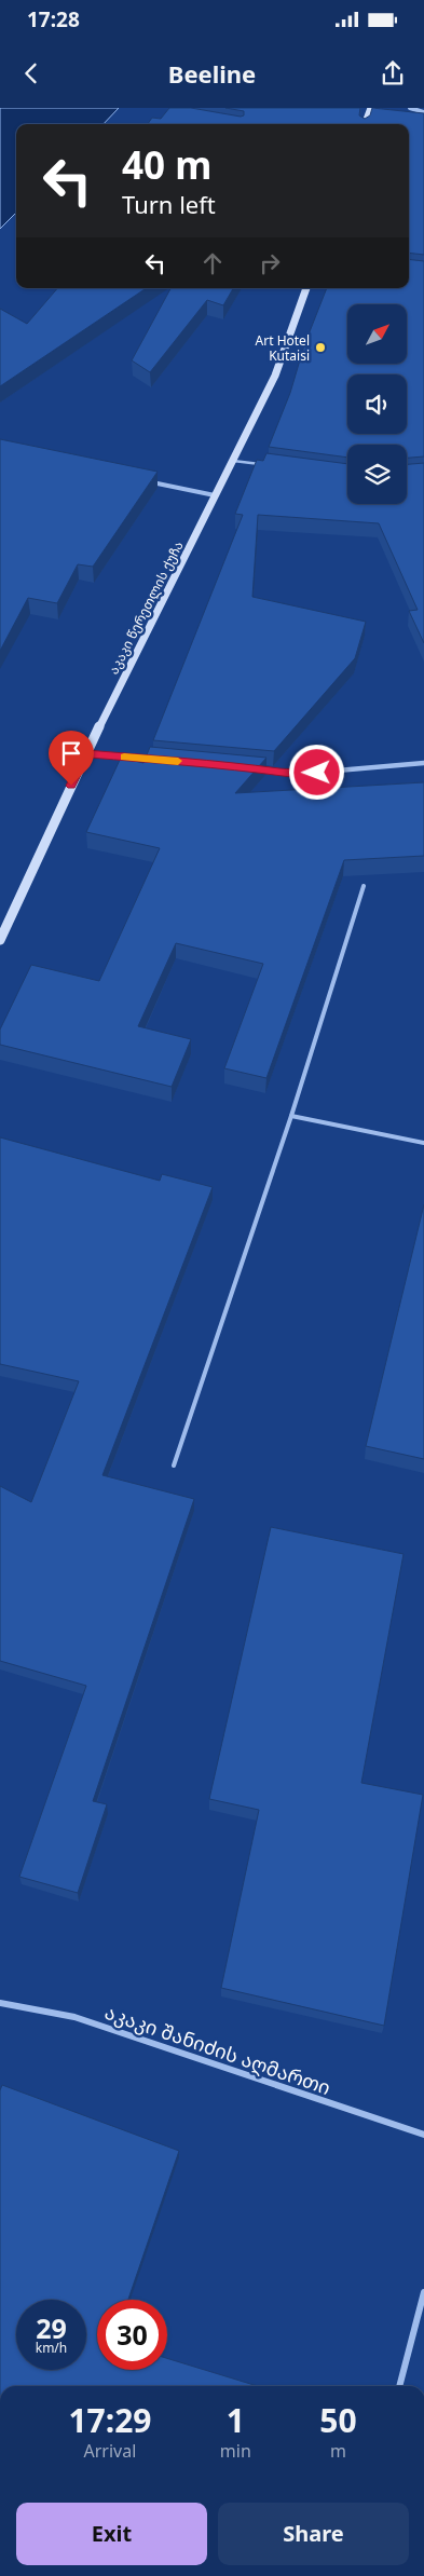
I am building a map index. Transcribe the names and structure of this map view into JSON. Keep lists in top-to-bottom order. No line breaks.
{"streets":{"main road":["აკაკი წერეთლის ქუჩა"],"street":["აკაკი შანიძის აღმართი"]},"places":["Art Hotel Kutaisi"],"north":"top right","page":{"status":"17:28","header":"Beeline","turn":["40 m","Turn left"],"speed":"29 km/h","limit":"30","eta":["17:29","Arrival","1","min","50","m"],"buttons":["Exit","Share"]}}
